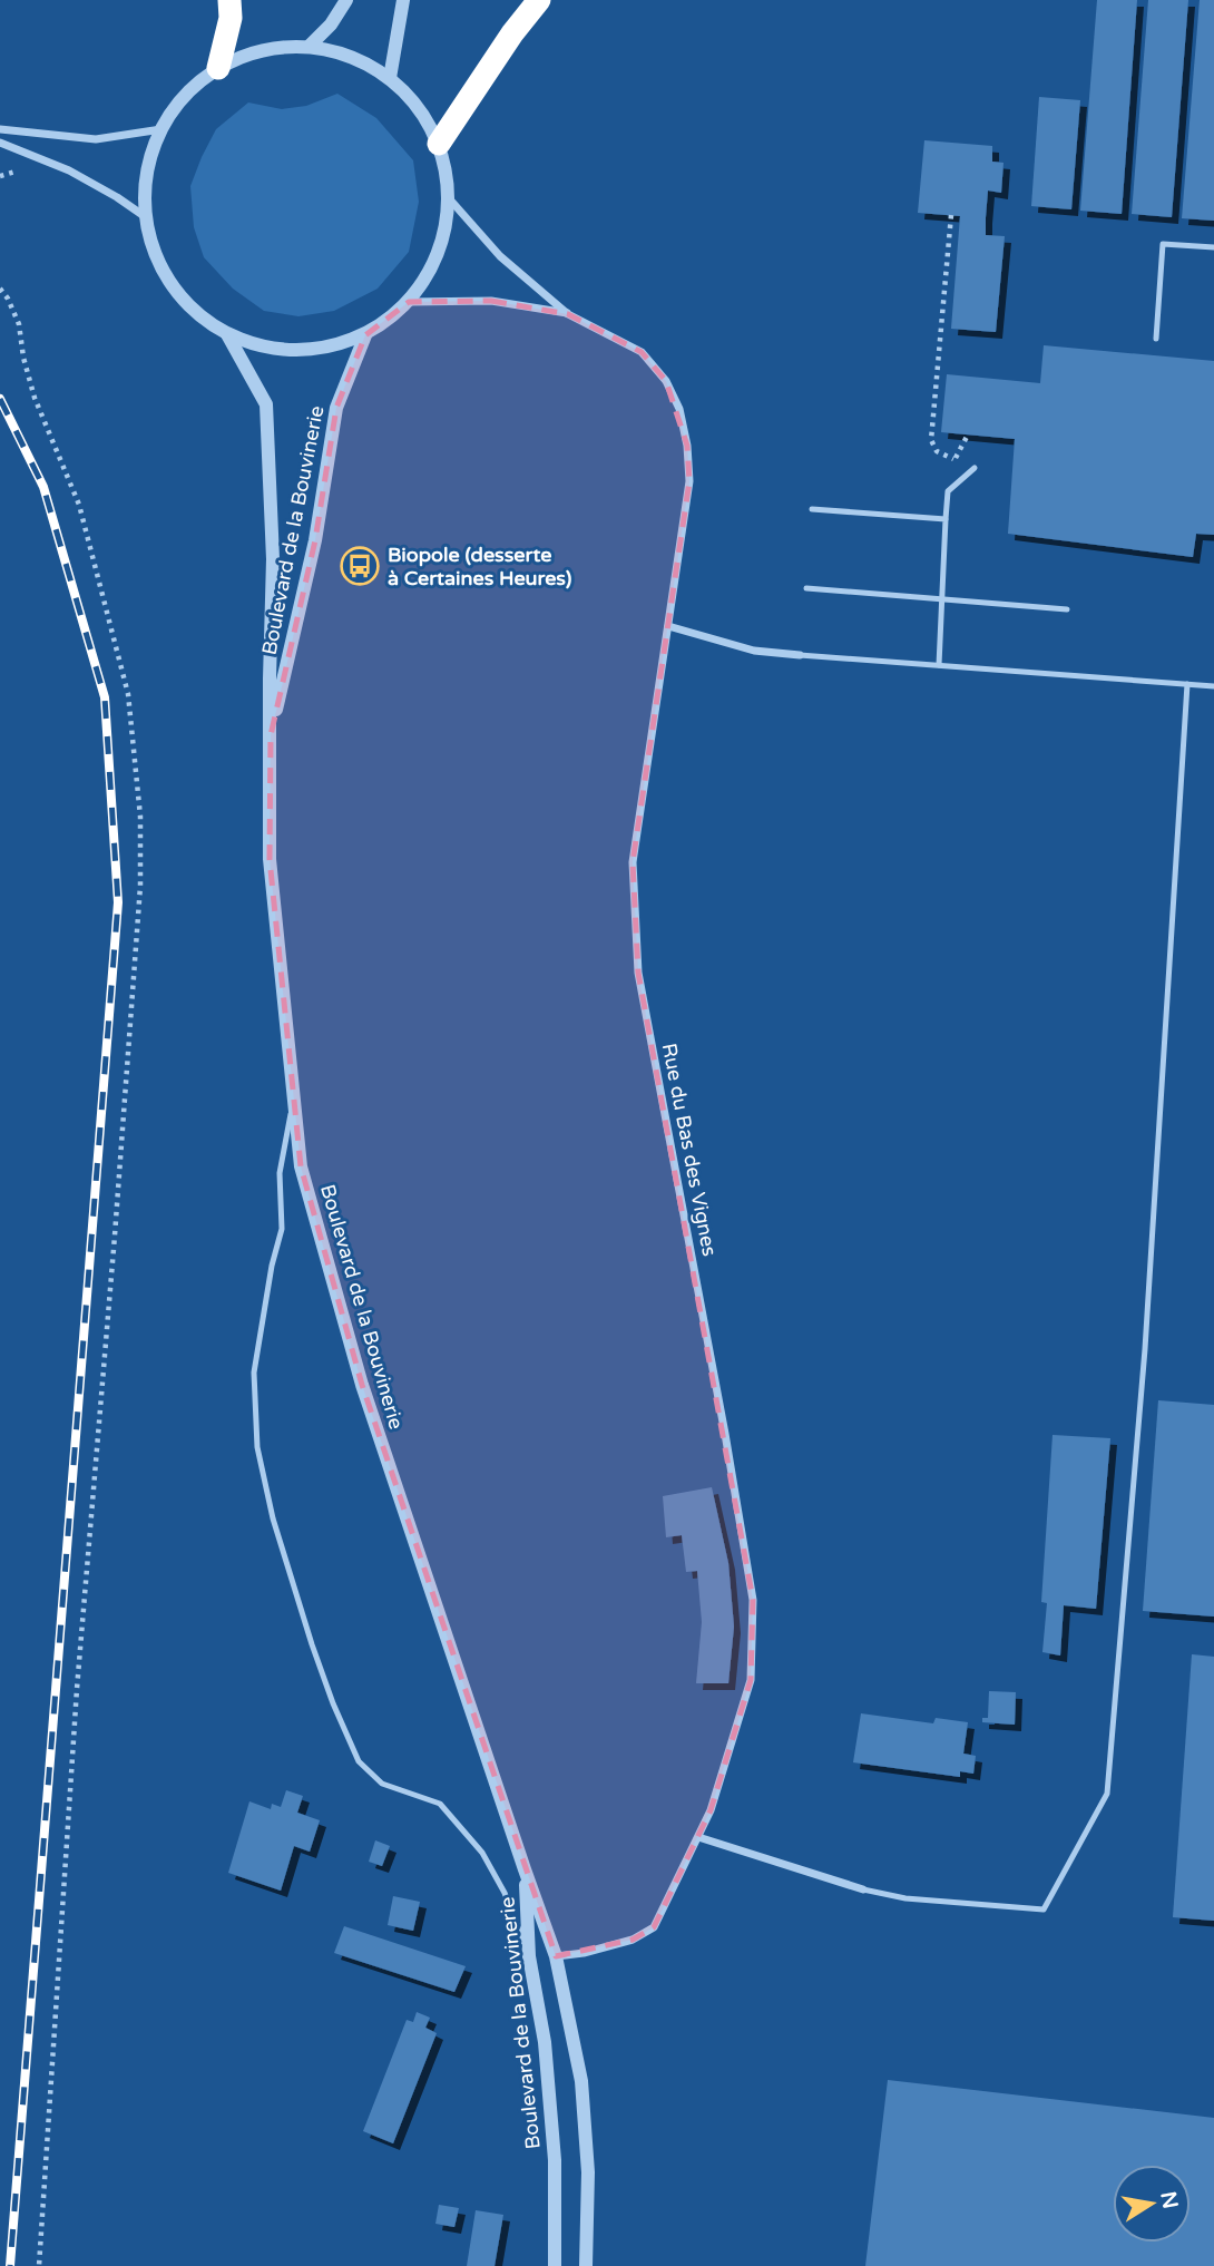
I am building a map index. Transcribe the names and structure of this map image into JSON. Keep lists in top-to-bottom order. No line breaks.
{"streets":{"street":["Boulevard de la Bouvinerie","Rue du Bas des Vignes"]},"crossings":[["Boulevard de la Bouvinerie","Rue du Bas des Vignes"]],"places":{"bus stop":["Biopole (desserte à Certaines Heures)"]},"north":"right"}
